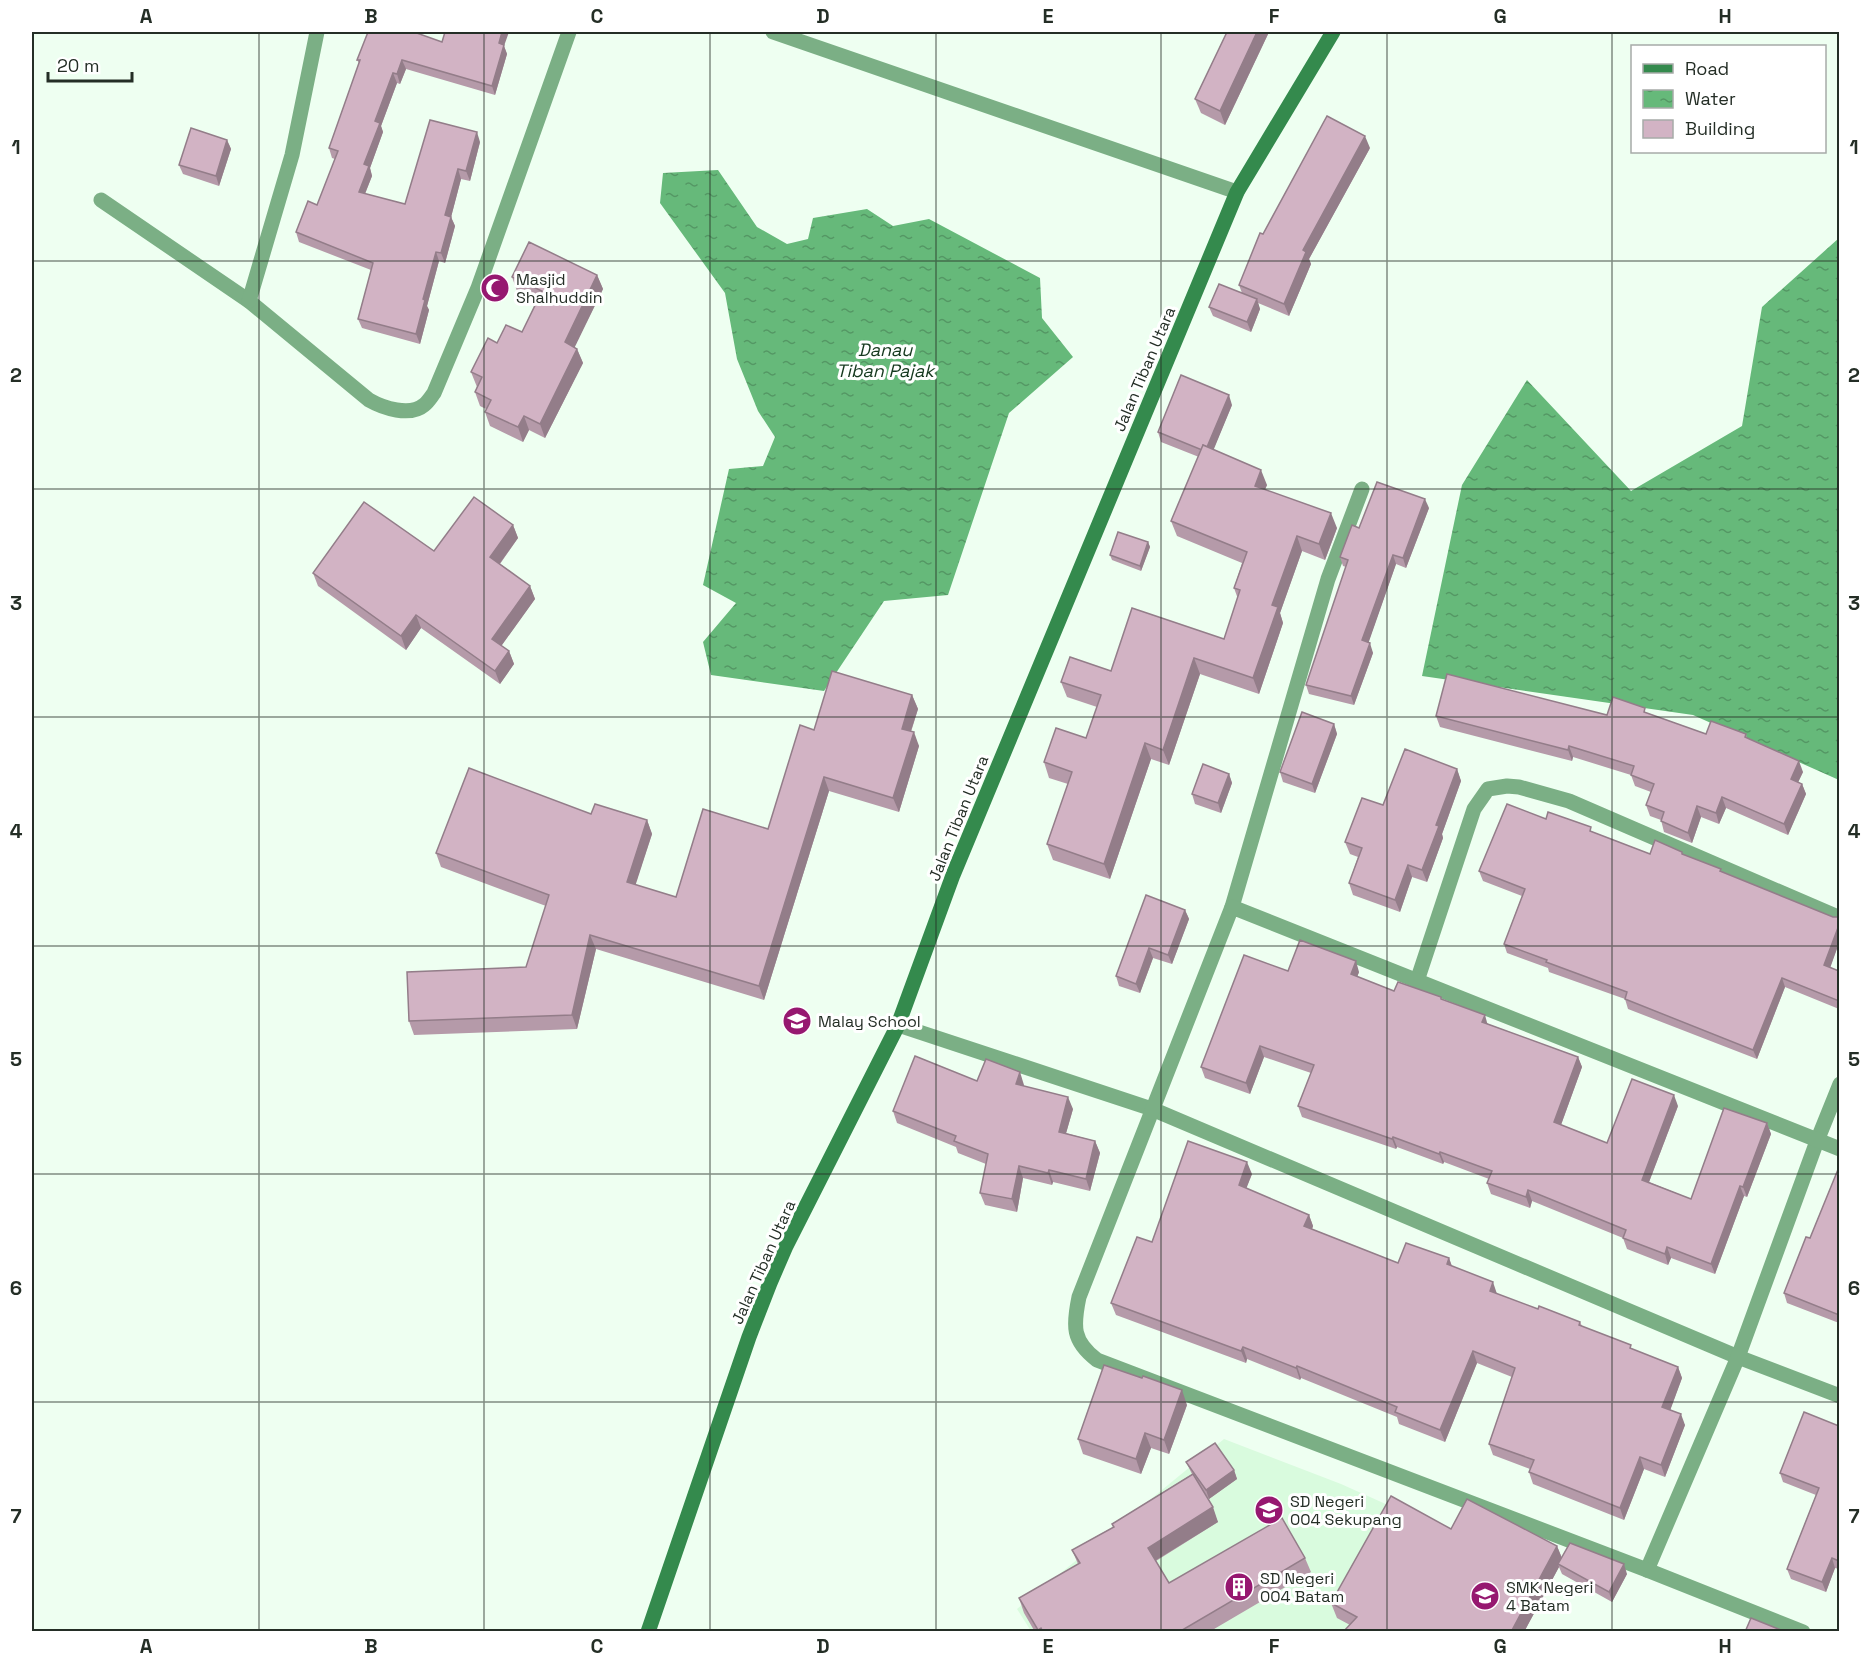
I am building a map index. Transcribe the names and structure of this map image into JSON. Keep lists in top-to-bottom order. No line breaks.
{"streets":{"street":["Jalan Tiban Utara"]},"water":["Danau Tiban Pajak"],"places":{"mosque":["Masjid Shalhuddin"],"school or university":["Malay School","SD Negeri 004 Sekupang","SMK Negeri 4 Batam"],"building":["SD Negeri 004 Batam"]},"legend":["Road","Water","Building"],"scale_bar":"20 m","grid":{"columns":["A","B","C","D","E","F","G","H"],"rows":["1","2","3","4","5","6","7"]}}
